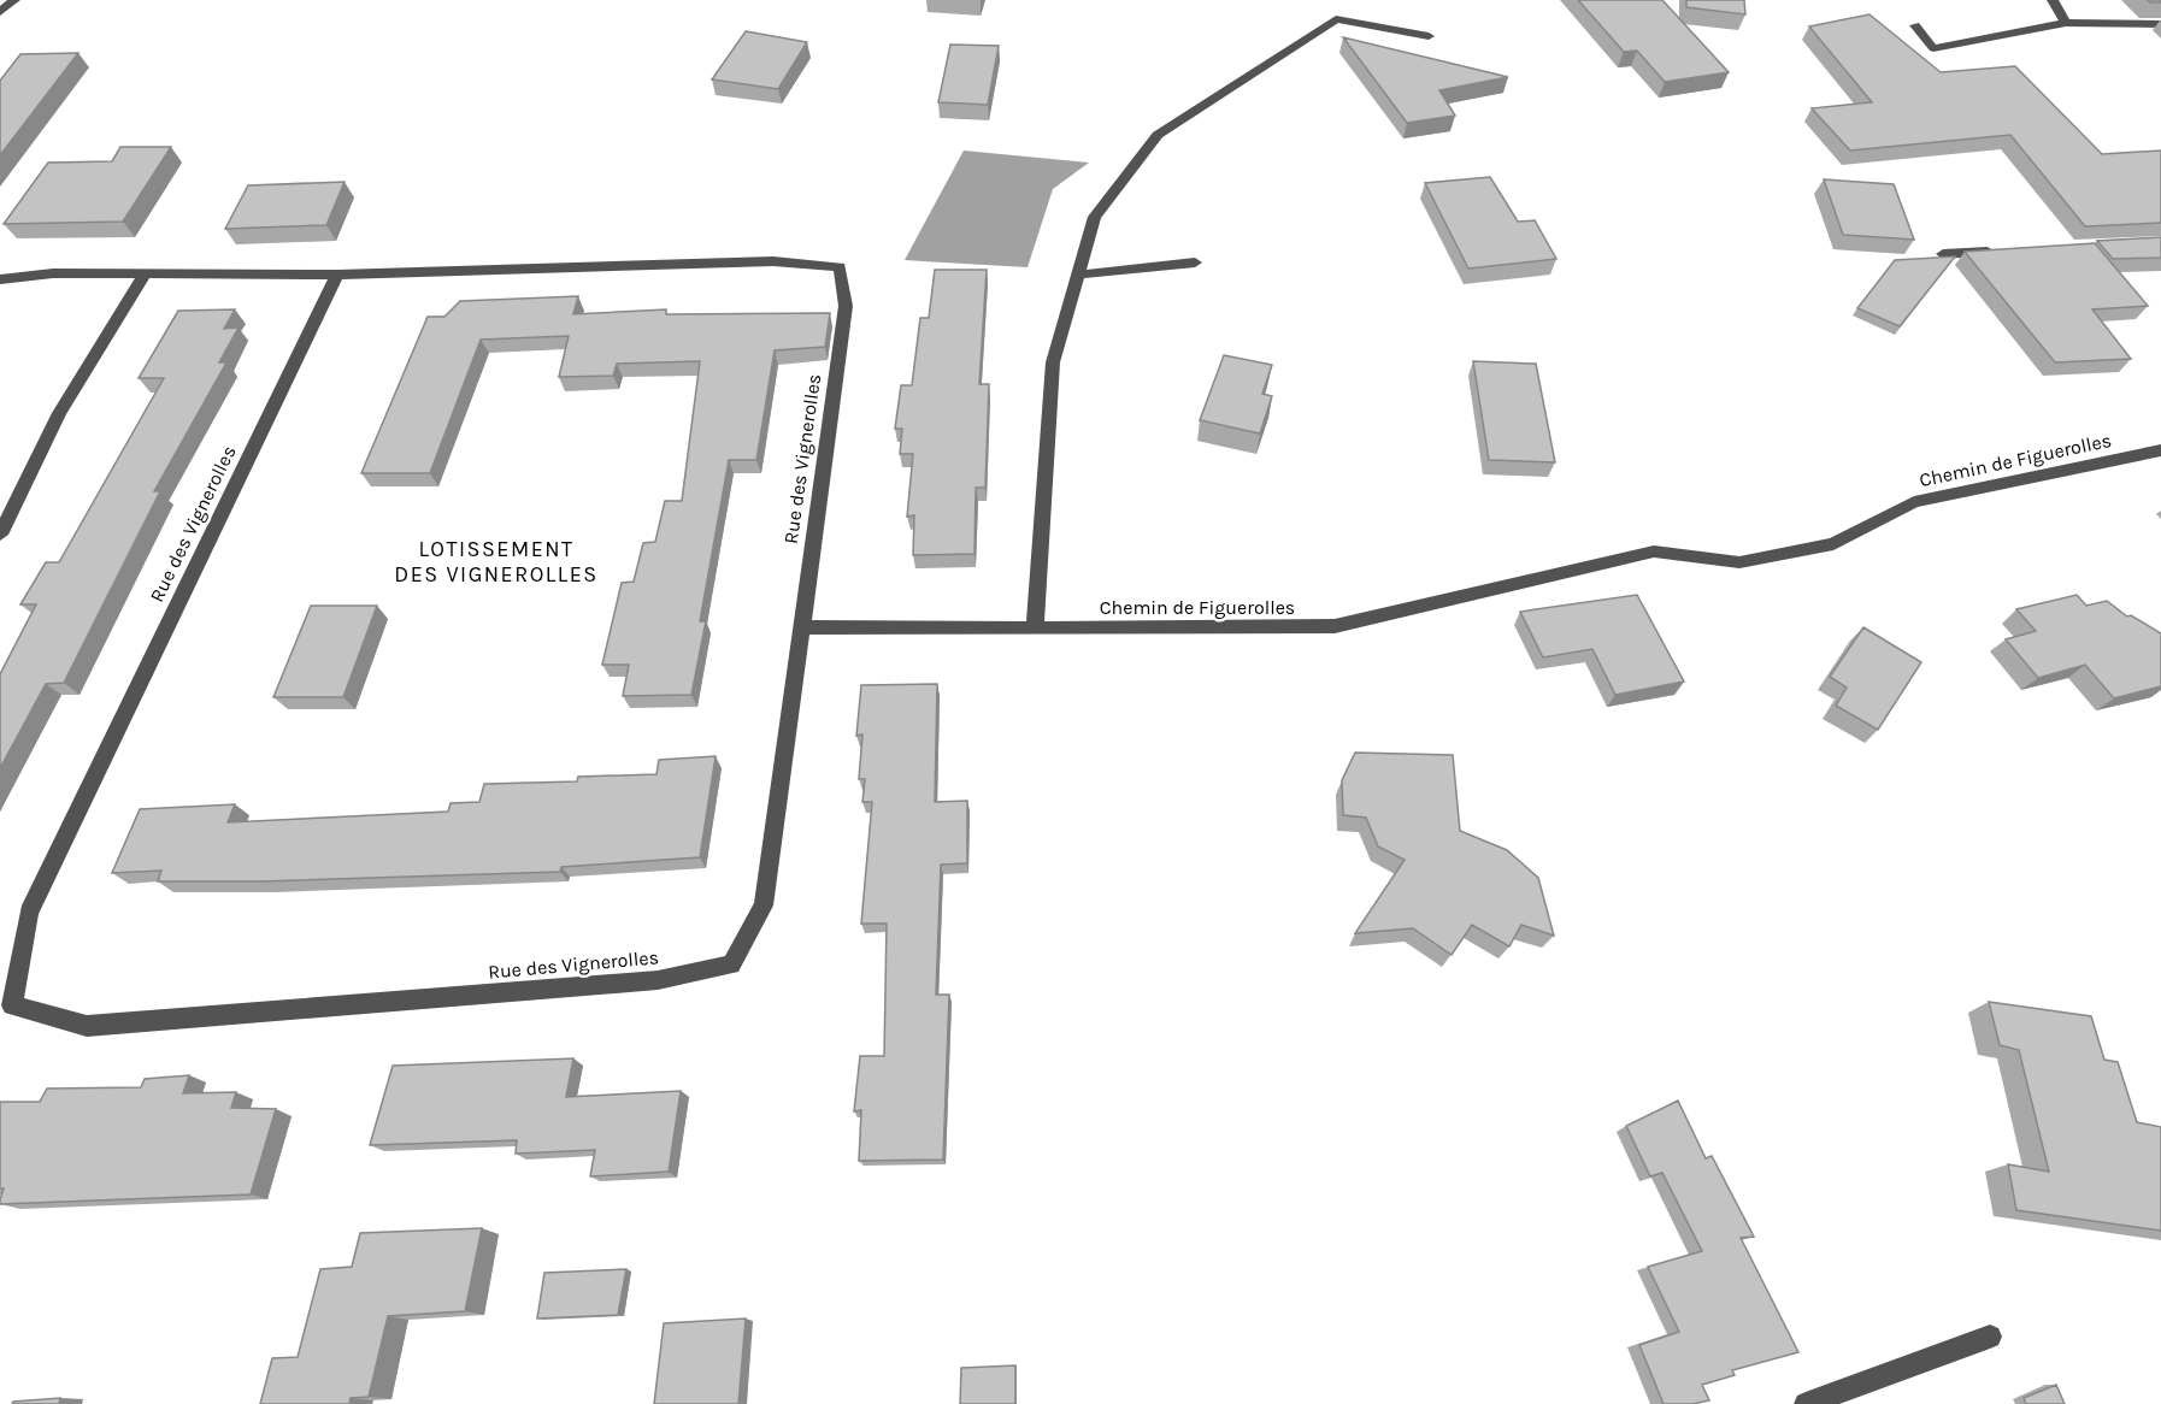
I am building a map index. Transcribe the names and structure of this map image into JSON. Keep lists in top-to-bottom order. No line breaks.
{"streets":{"street":["Rue des Vignerolles","Chemin de Figuerolles"]},"crossings":[["Rue des Vignerolles","Chemin de Figuerolles"]],"districts":["LOTISSEMENT DES VIGNEROLLES"]}
